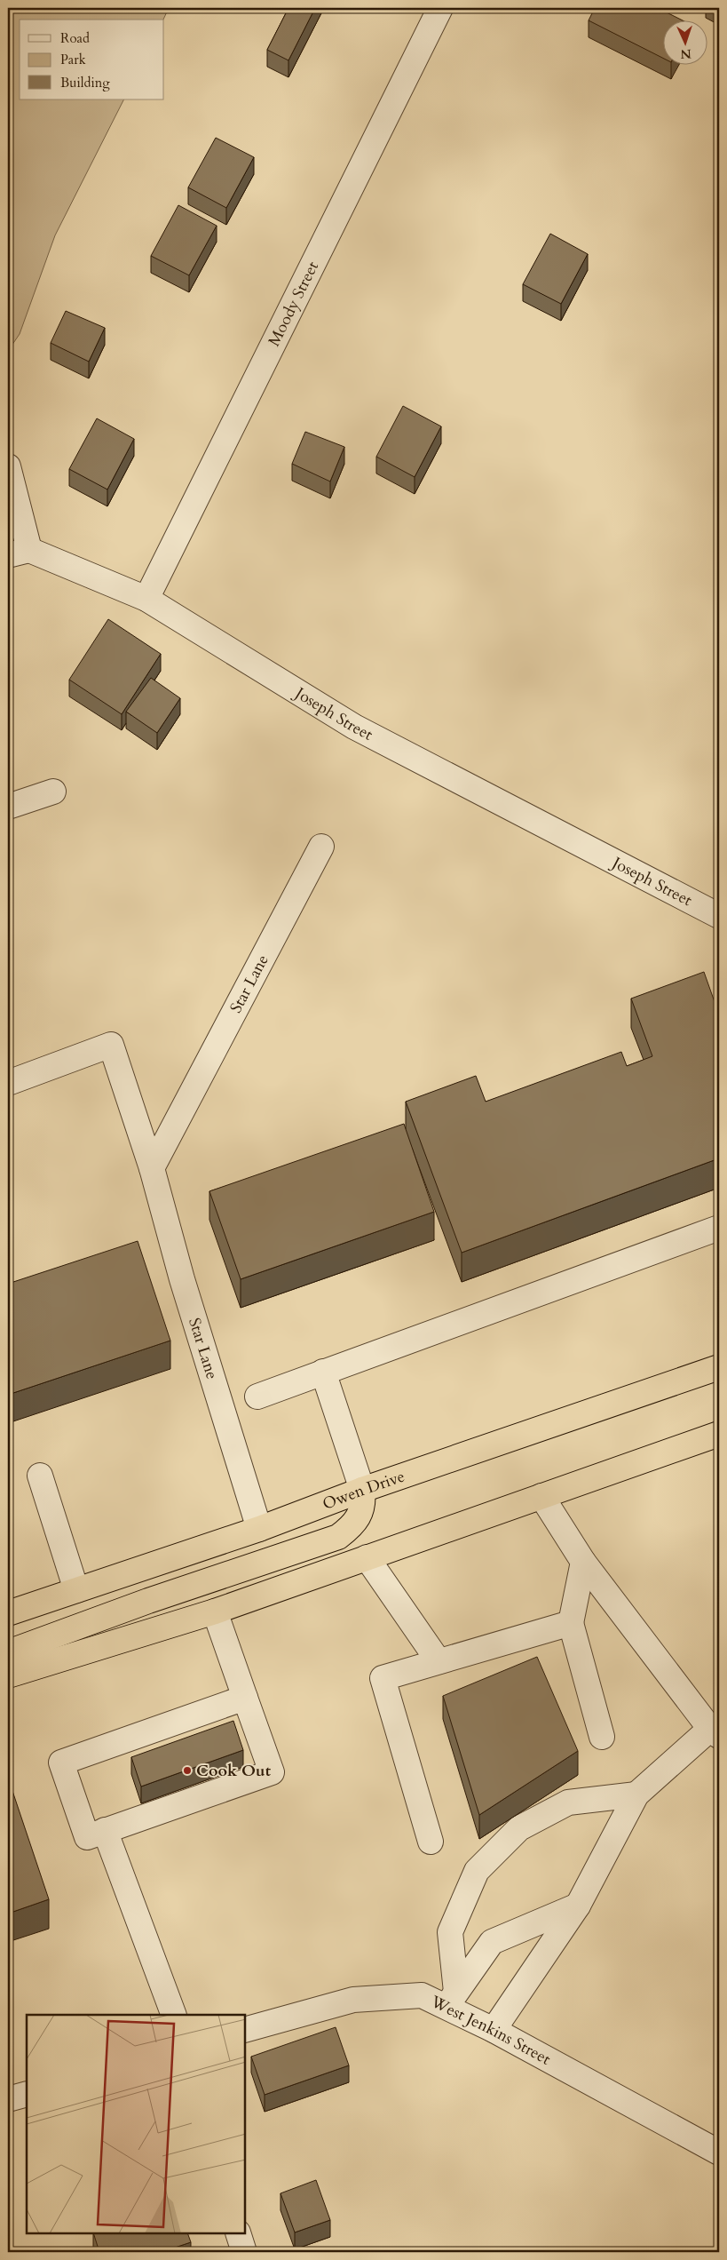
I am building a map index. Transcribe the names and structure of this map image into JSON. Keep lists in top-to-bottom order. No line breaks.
{"streets":{"highway":["Owen Drive"],"street":["Moody Street","Joseph Street","Star Lane","West Jenkins Street"]},"crossings":[["Moody Street","Joseph Street"],["Star Lane","Owen Drive"]],"places":["Cook Out"],"legend":["Road","Park","Building"],"north":"bottom"}
